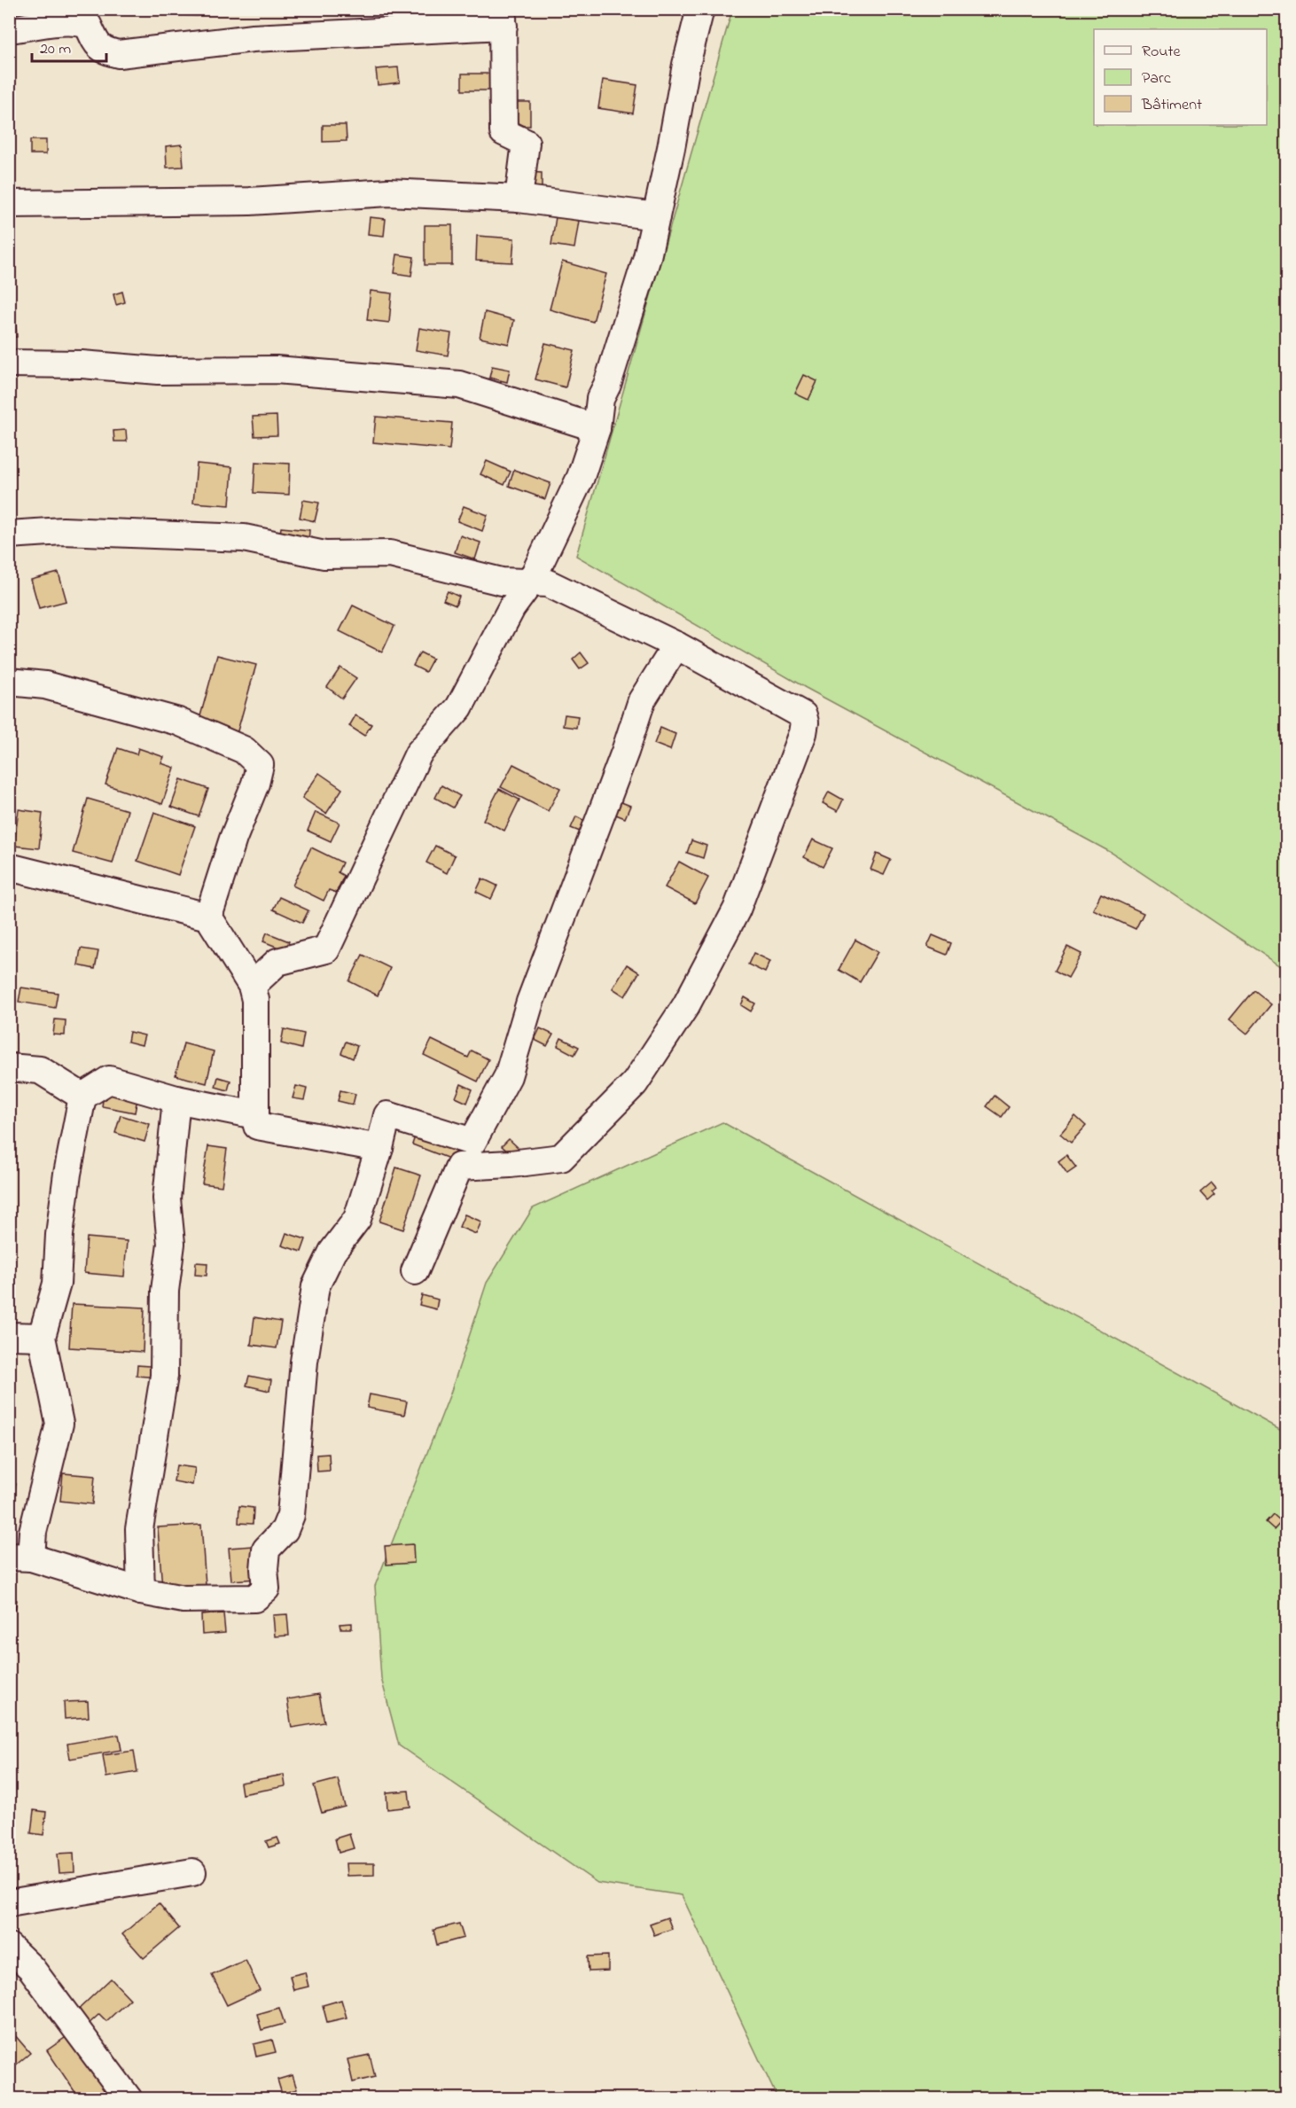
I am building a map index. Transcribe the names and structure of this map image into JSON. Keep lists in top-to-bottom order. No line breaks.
{"legend":["Route","Parc","Bâtiment"],"scale_bar":"20 m"}
